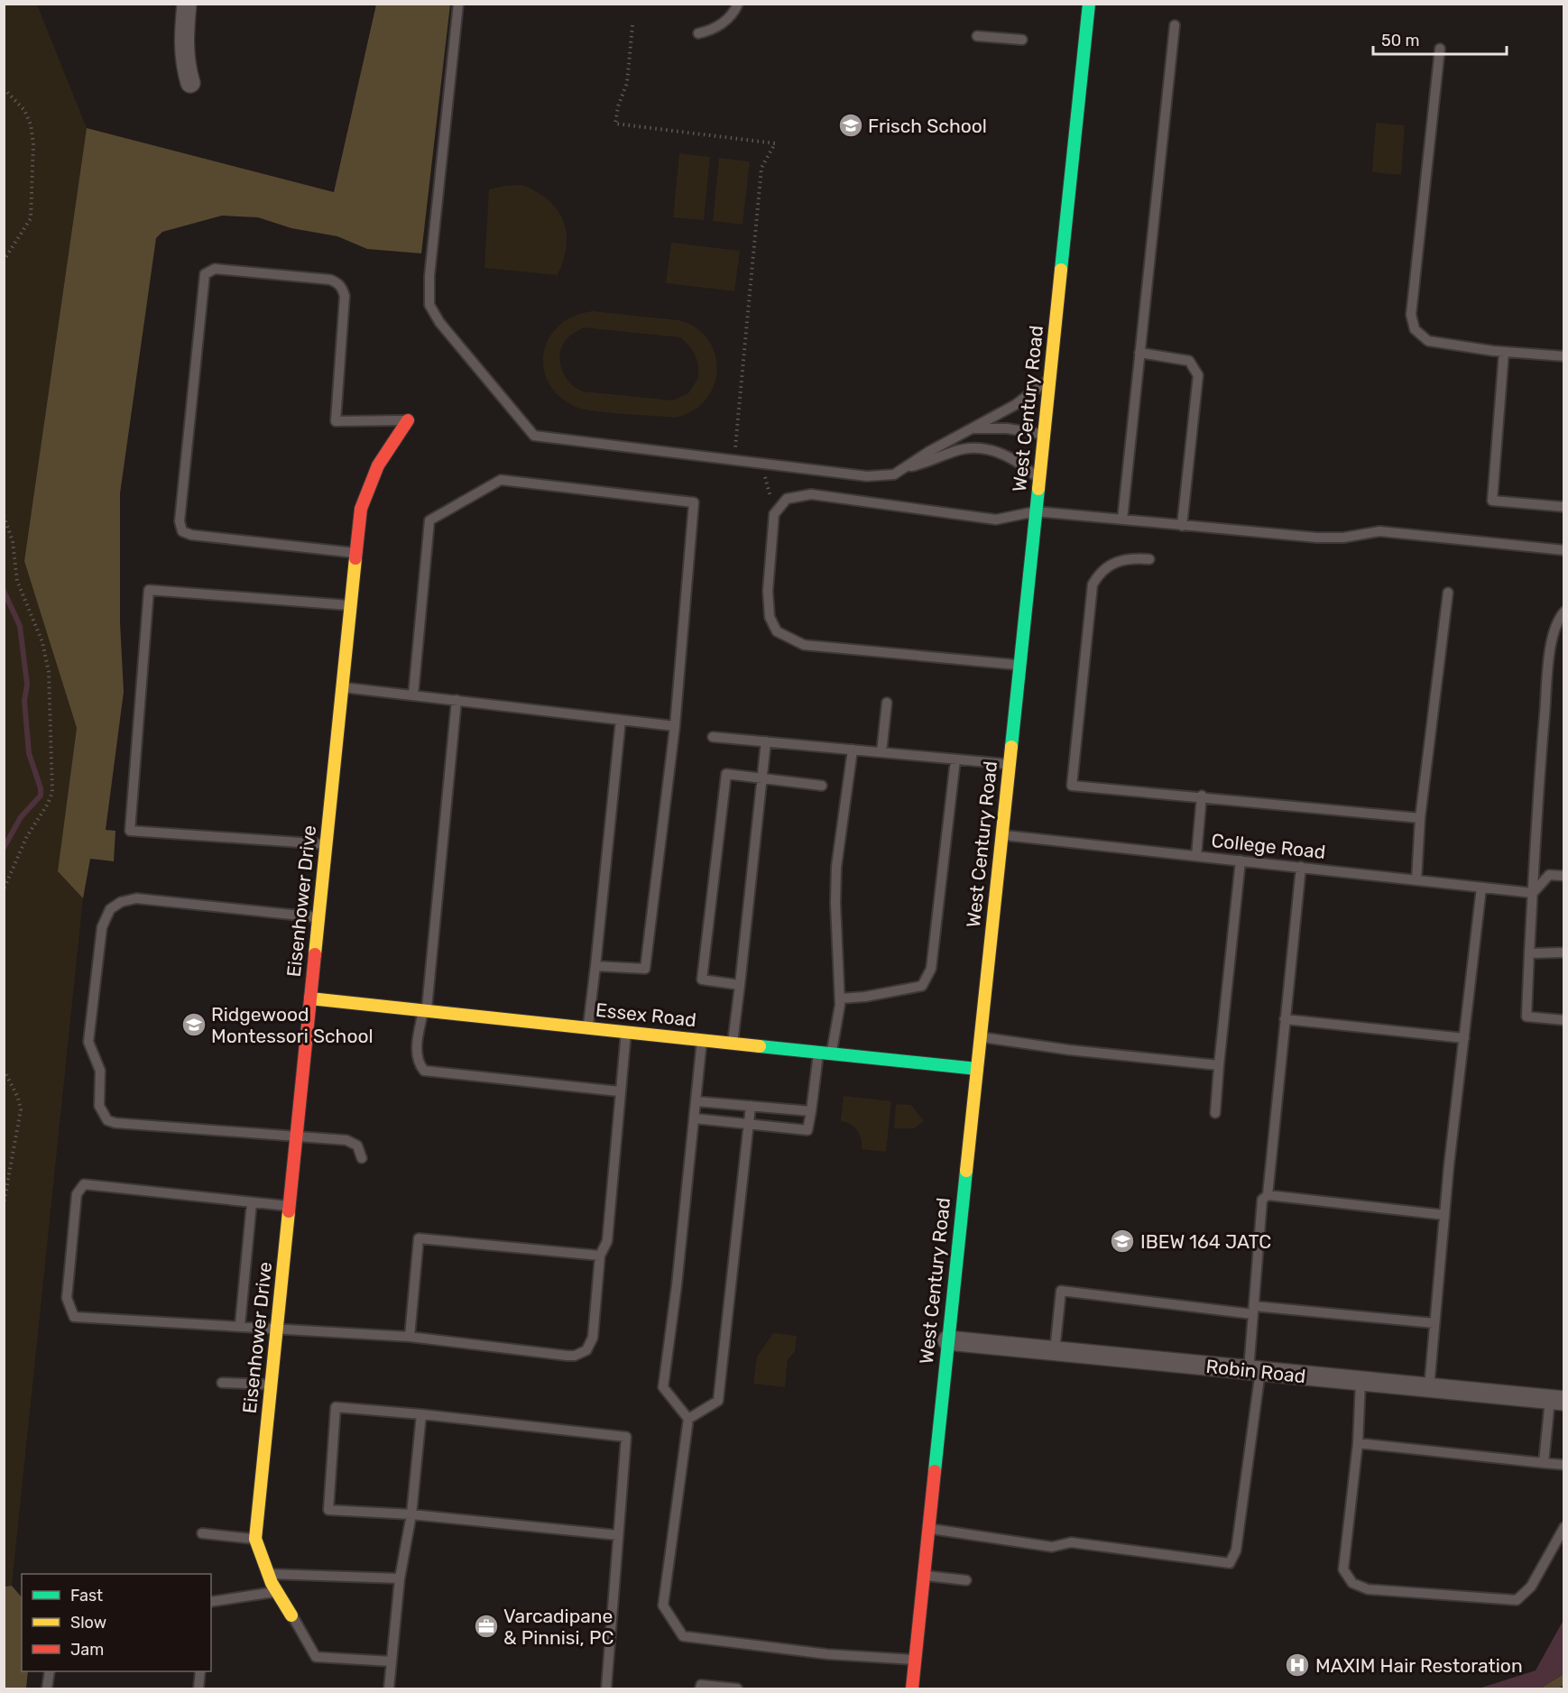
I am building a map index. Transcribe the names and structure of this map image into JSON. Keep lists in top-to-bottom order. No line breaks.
{"streets":{"street":["West Century Road","Eisenhower Drive","Essex Road","Robin Road"],"lane":["College Road"]},"crossings":[["West Century Road","College Road"],["West Century Road","Essex Road"],["West Century Road","Robin Road"],["Eisenhower Drive","Essex Road"]],"places":{"school or university":["Frisch School","Ridgewood Montessori School","IBEW 164 JATC"],"office":["Varcadipane & Pinnisi, PC"],"hospital":["MAXIM Hair Restoration"]},"legend":["Fast","Slow","Jam"],"scale_bar":"50 m"}
